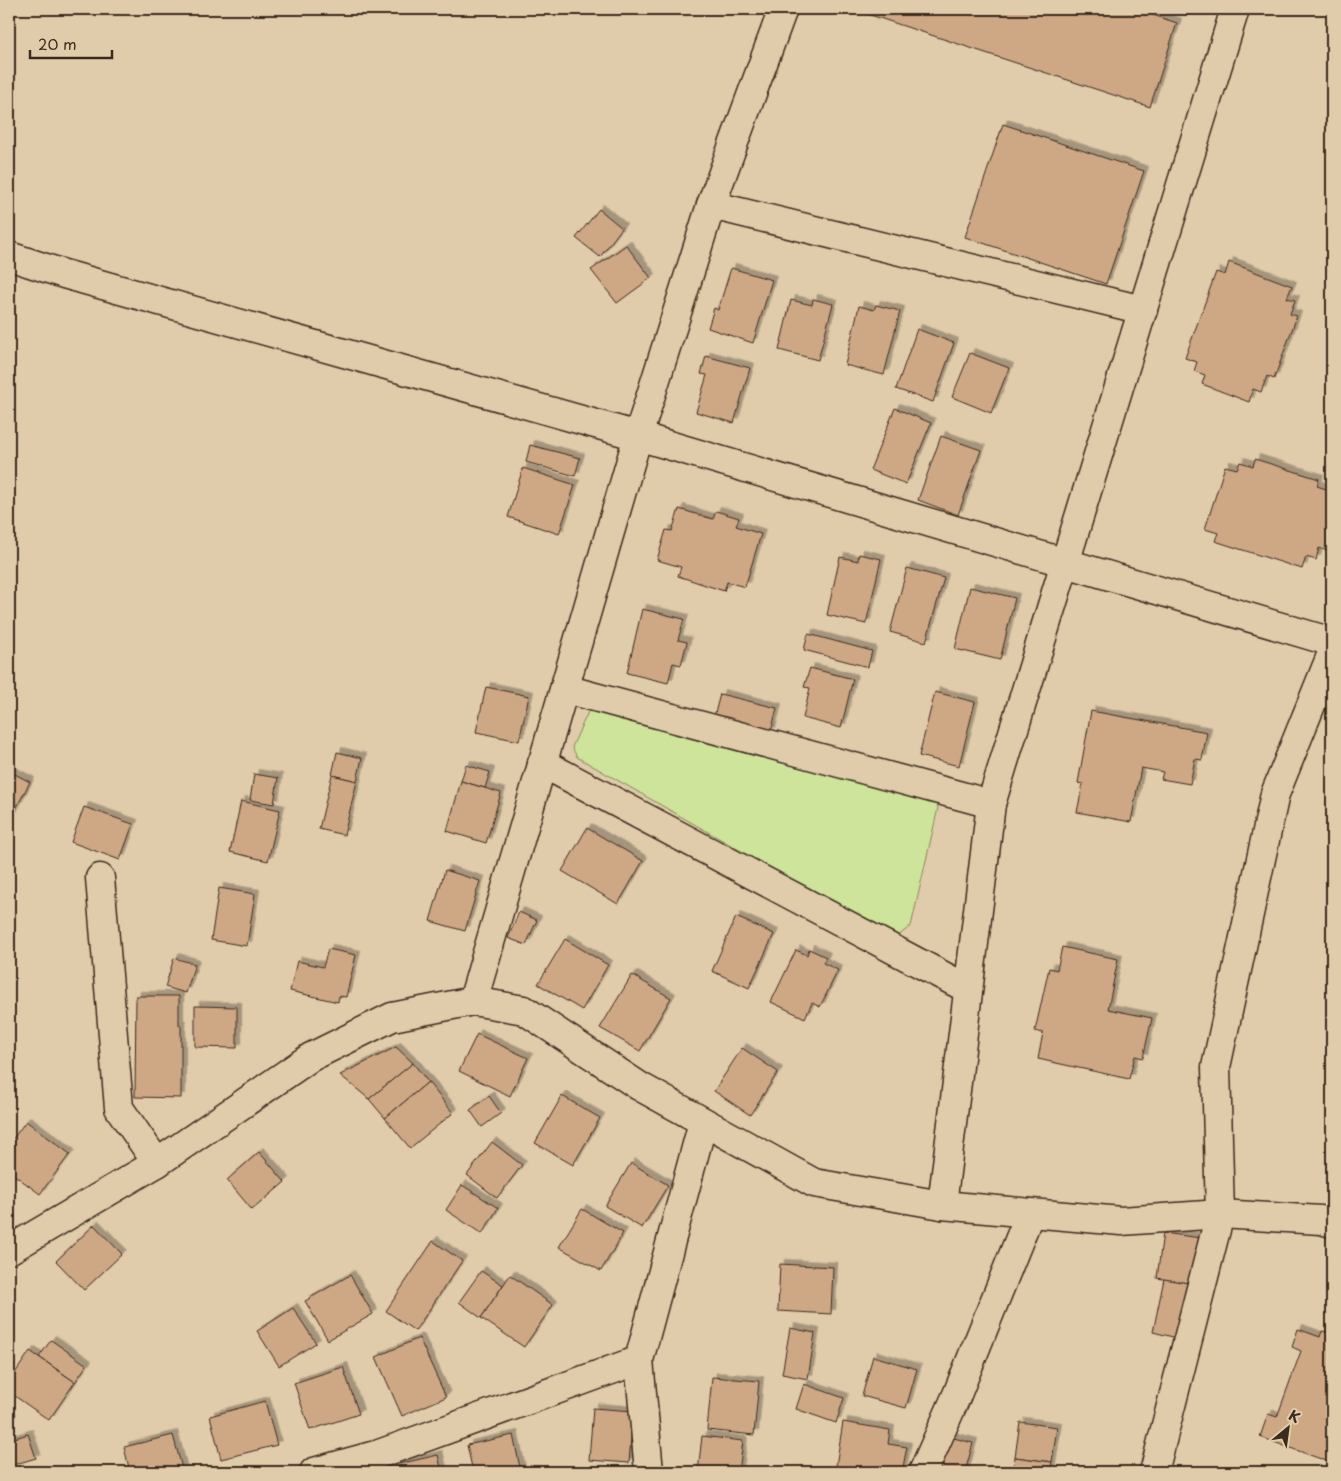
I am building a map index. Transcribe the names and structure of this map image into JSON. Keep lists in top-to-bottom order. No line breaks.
{"scale_bar":"20 m","north":"top right"}
